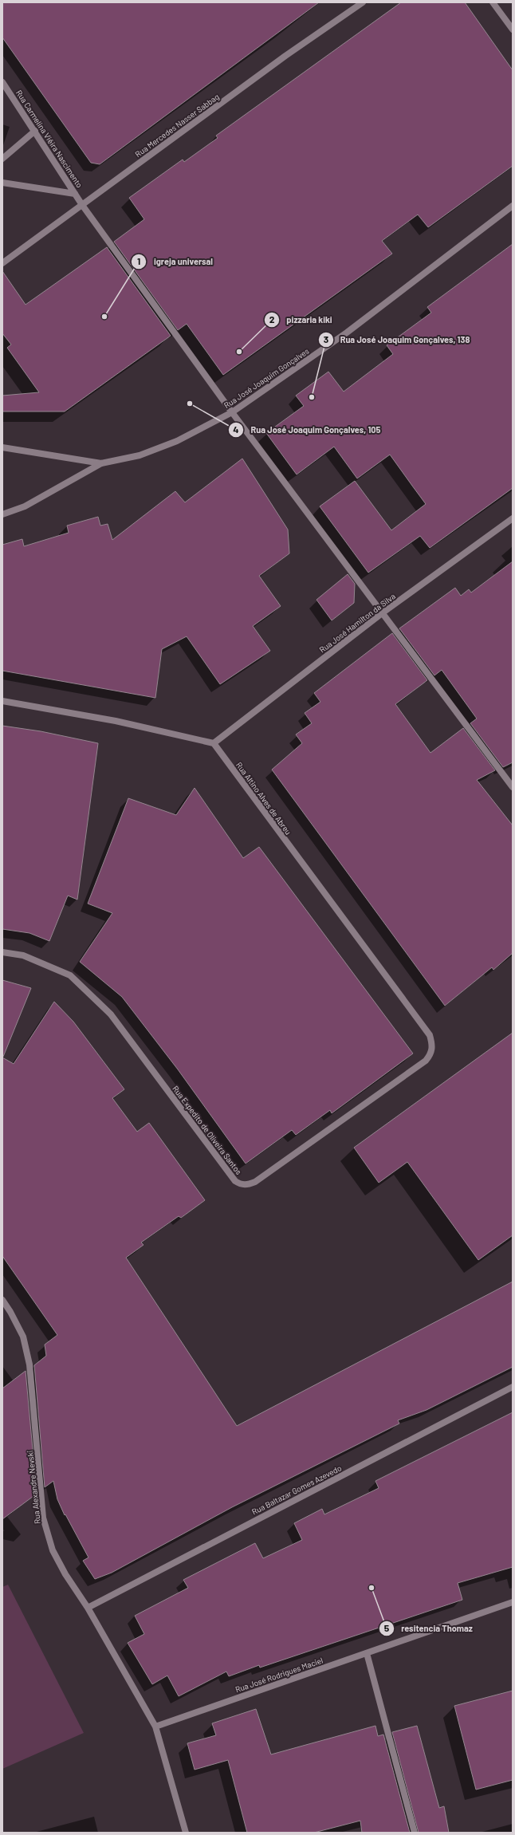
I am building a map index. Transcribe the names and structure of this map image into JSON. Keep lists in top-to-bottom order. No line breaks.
{"streets":{"street":["Rua Mercedes Nasser Sabbag","Rua Carmelina Viêira Nascimento","Rua José Joaquim Gonçalves","Rua José Hamilton da Silva","Rua Altino Alves de Abreu","Rua Expedito de Oliveira Santos","Rua Alexandre Nevski","Rua Baltazar Gomes Azevedo","Rua José Rodrigues Maciel"]},"crossings":[["Rua Mercedes Nasser Sabbag","Rua Carmelina Viêira Nascimento"],["Rua Carmelina Viêira Nascimento","Rua José Joaquim Gonçalves"],["Rua Carmelina Viêira Nascimento","Rua José Hamilton da Silva"],["Rua José Hamilton da Silva","Rua Altino Alves de Abreu"],["Rua Altino Alves de Abreu","Rua Expedito de Oliveira Santos"],["Rua Alexandre Nevski","Rua Baltazar Gomes Azevedo"],["Rua Alexandre Nevski","Rua José Rodrigues Maciel"]],"places":["igreja universal","pizzaria kiki","Rua José Joaquim Gonçalves, 138","Rua José Joaquim Gonçalves, 105","resitencia Thomaz"]}
